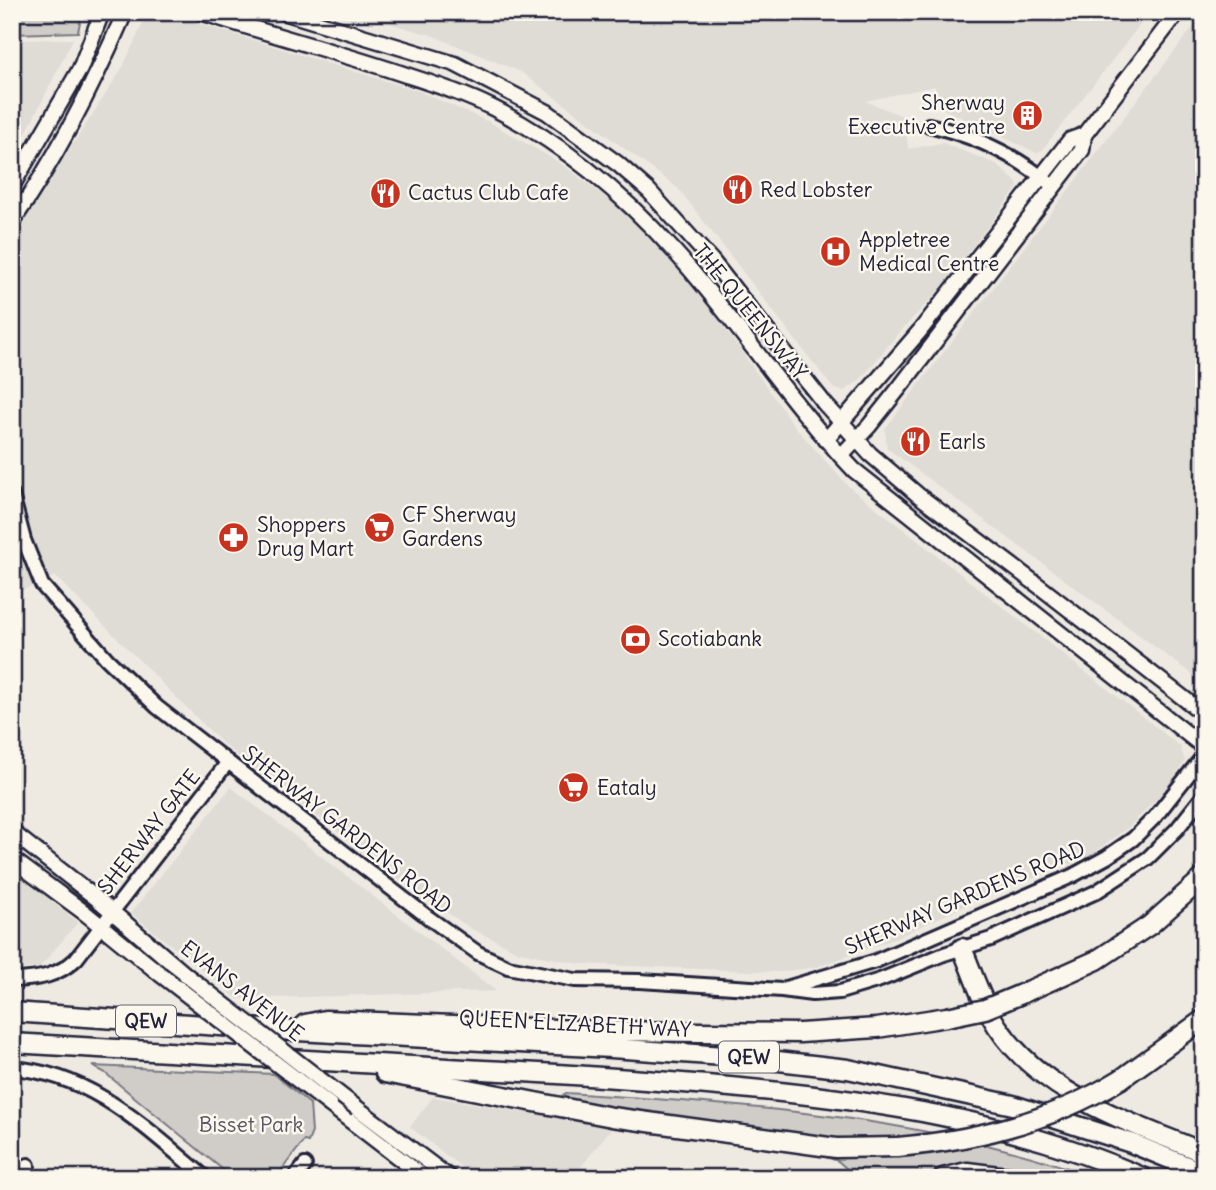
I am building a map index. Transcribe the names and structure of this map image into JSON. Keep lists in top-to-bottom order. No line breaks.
{"streets":{"highway":["QEW","QUEEN ELIZABETH WAY"],"main road":["THE QUEENSWAY","EVANS AVENUE"],"street":["SHERWAY GARDENS ROAD","SHERWAY GATE"]},"crossings":[["SHERWAY GARDENS ROAD","SHERWAY GATE"],["SHERWAY GATE","EVANS AVENUE"]],"parks":["Bisset Park"],"places":{"building":["Sherway Executive Centre"],"restaurant":["Red Lobster","Cactus Club Cafe","Earls"],"hospital":["Appletree Medical Centre"],"supermarket":["CF Sherway Gardens","Eataly"],"pharmacy":["Shoppers Drug Mart"],"bank":["Scotiabank"]}}
